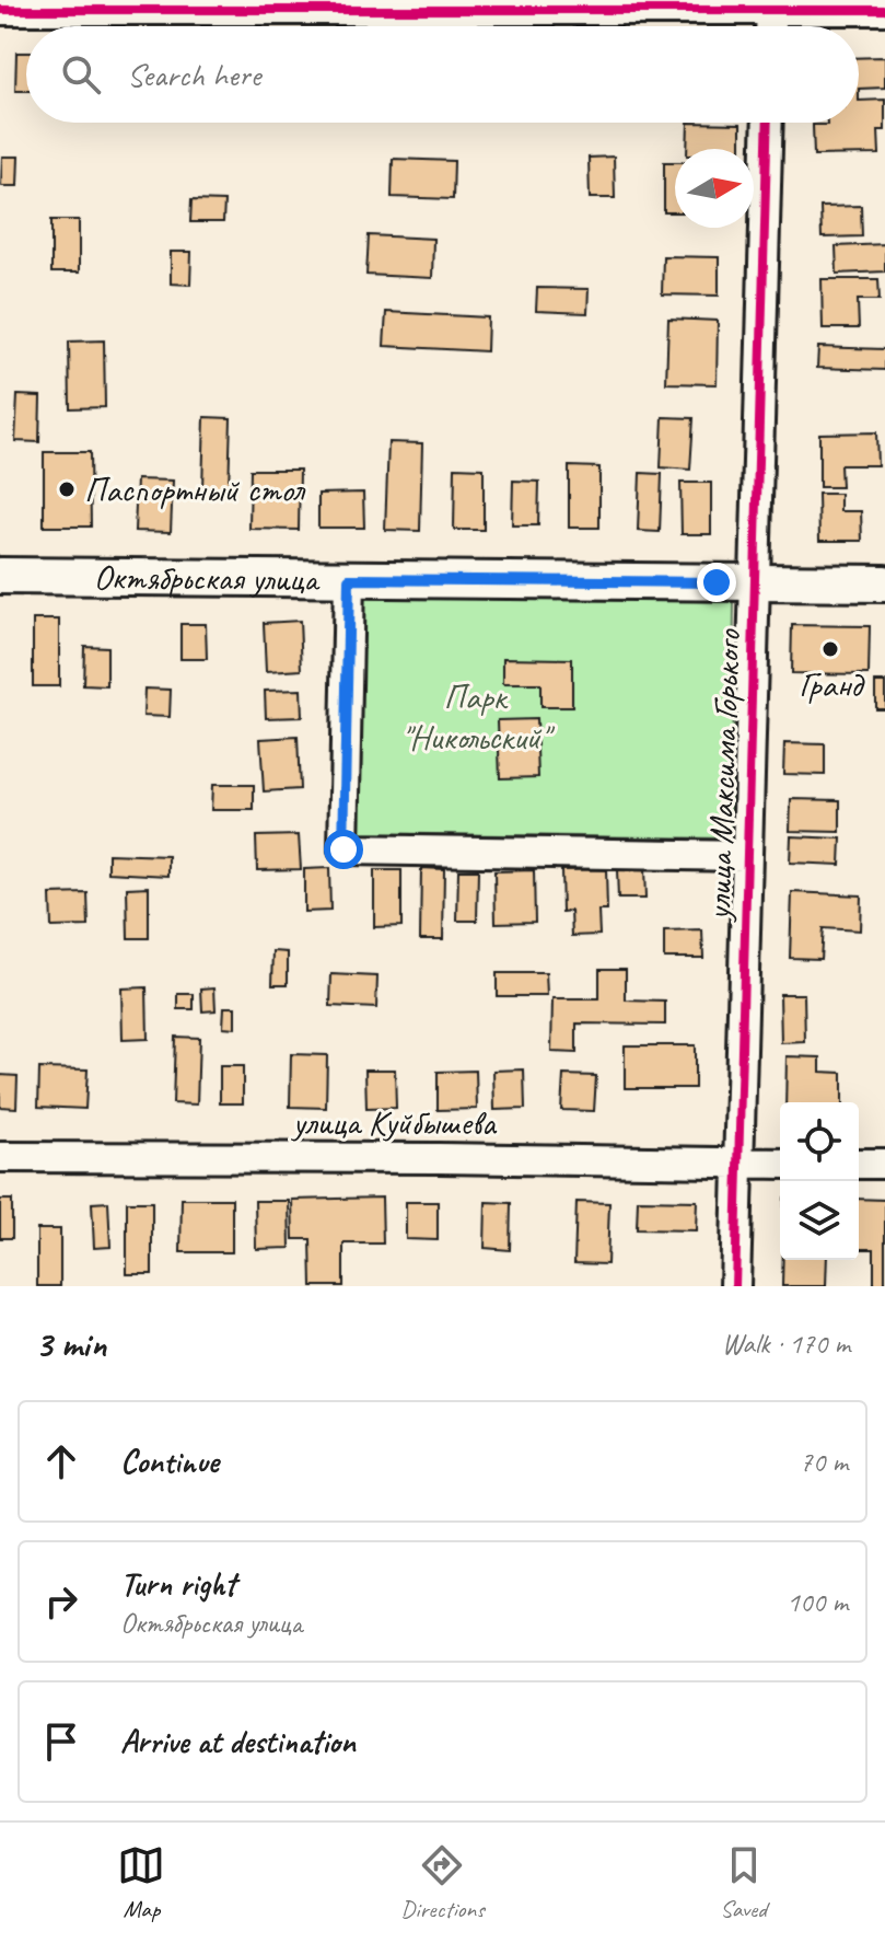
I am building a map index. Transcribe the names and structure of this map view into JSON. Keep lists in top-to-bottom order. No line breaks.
{"streets":{"main road":["Октябрьская улица"],"street":["улица Максима Горького","улица Куйбышева"]},"crossings":[["Октябрьская улица","улица Максима Горького"],["улица Максима Горького","улица Куйбышева"]],"parks":["Парк \"Никольский\""],"places":["Паспортный стол","Гранд"],"north":"right","page":{"search":"Search here","heading":["3 min","Walk · 170 m"],"list":[["Continue","70 m"],["Turn right","Октябрьская улица","100 m"],"Arrive at destination"],"nav":["Map","Directions","Saved"]}}
